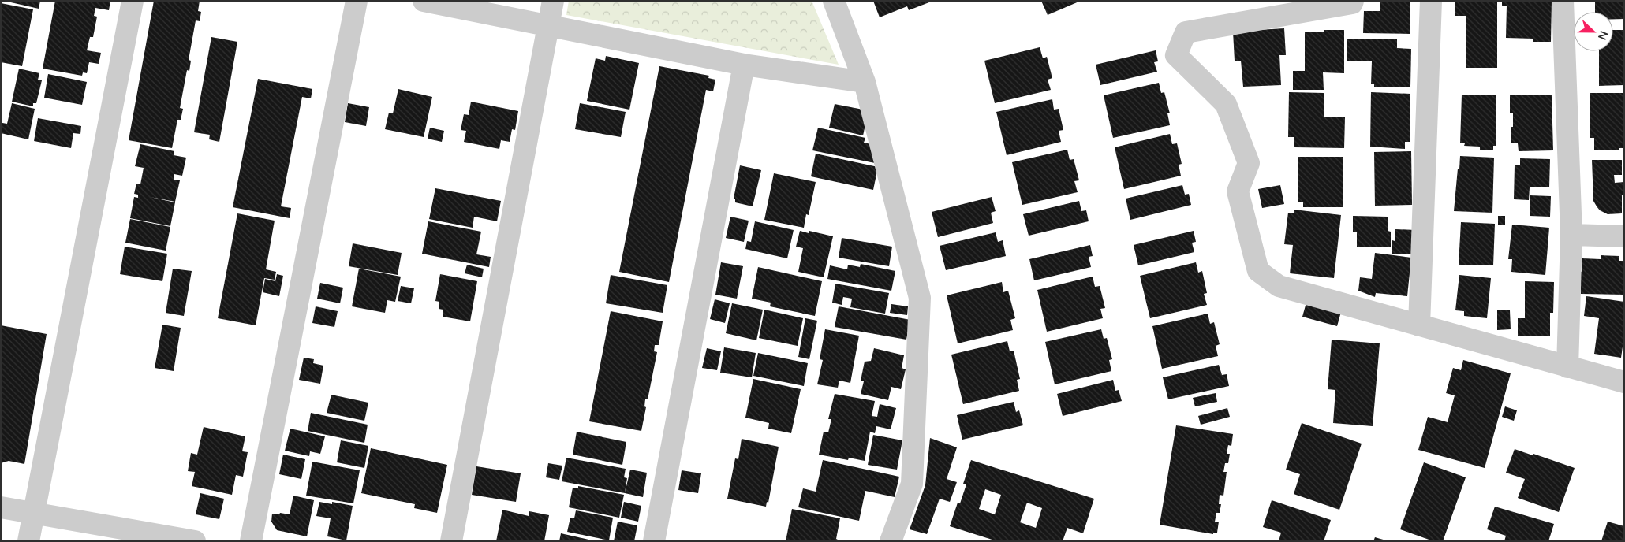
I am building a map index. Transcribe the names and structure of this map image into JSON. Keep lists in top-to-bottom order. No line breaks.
{"north":"right"}
